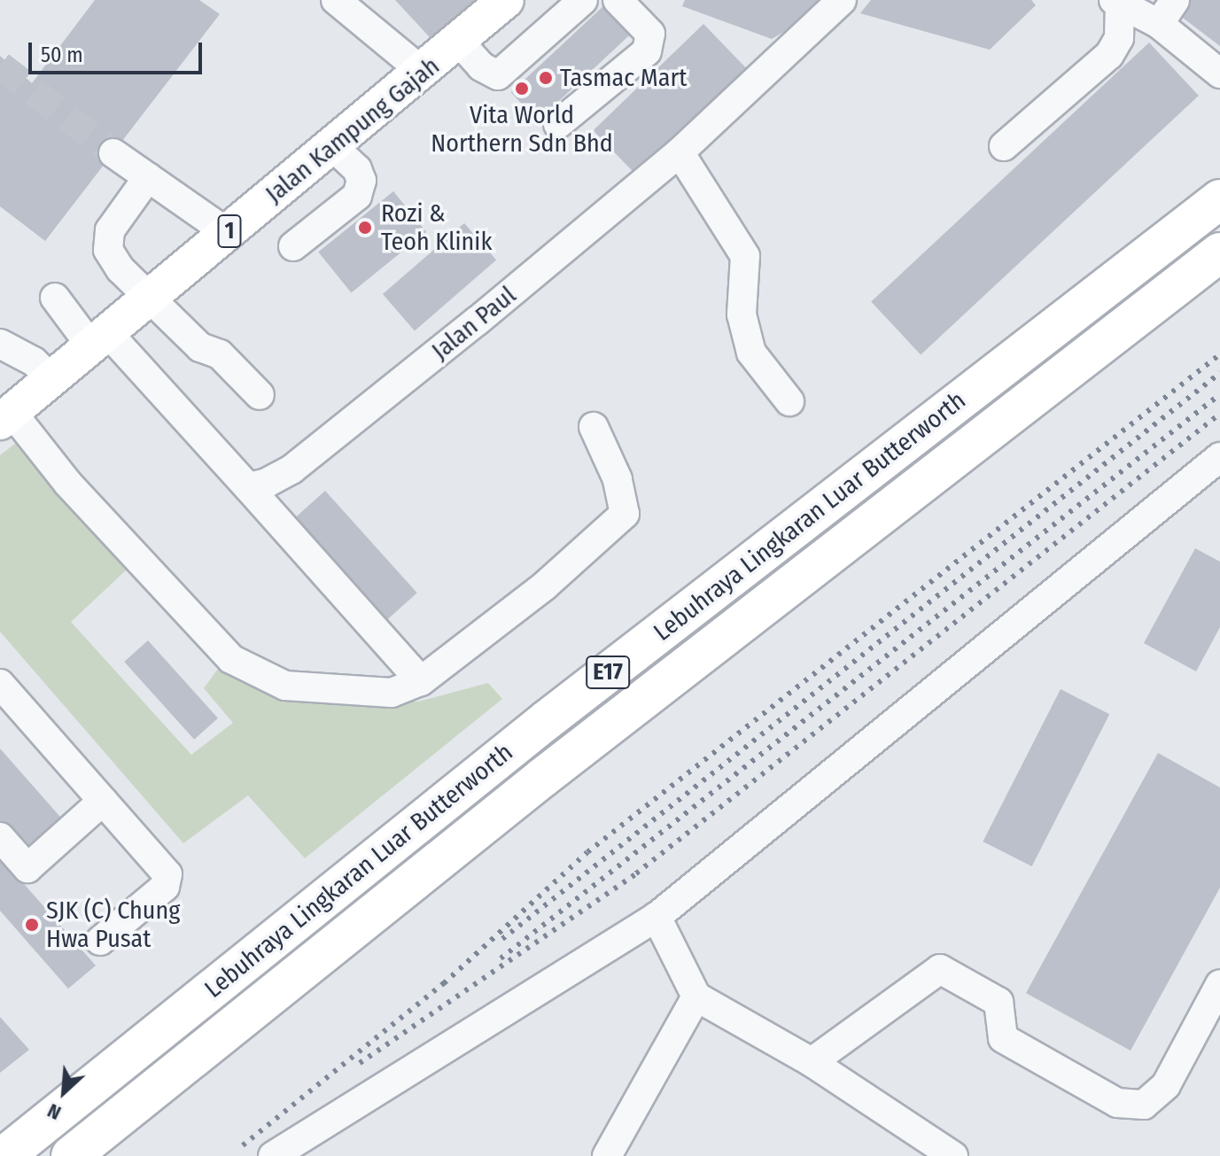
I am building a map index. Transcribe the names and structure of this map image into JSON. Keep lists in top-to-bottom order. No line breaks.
{"streets":{"highway":["Lebuhraya Lingkaran Luar Butterworth","E17"],"main road":["Jalan Kampung Gajah","1"],"street":["Jalan Paul"]},"places":["Tasmac Mart","Vita World Northern Sdn Bhd","Rozi & Teoh Klinik","SJK (C) Chung Hwa Pusat"],"scale_bar":"50 m","north":"bottom left"}
